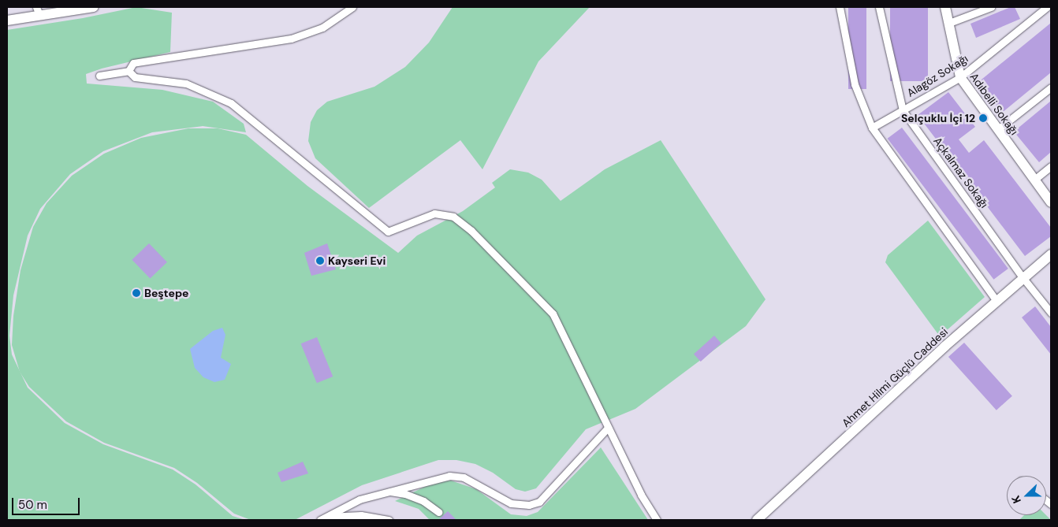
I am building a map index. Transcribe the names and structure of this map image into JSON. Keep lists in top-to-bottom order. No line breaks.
{"streets":{"street":["Alagöz Sokağı","Adıbelli Sokağı","Açkalmaz Sokağı","Ahmet Hilmi Güçlü Caddesi"]},"crossings":[["Alagöz Sokağı","Adıbelli Sokağı"],["Alagöz Sokağı","Açkalmaz Sokağı"],["Açkalmaz Sokağı","Ahmet Hilmi Güçlü Caddesi"]],"places":["Selçuklu İçi 12","Kayseri Evi","Beştepe"],"scale_bar":"50 m","north":"left"}
